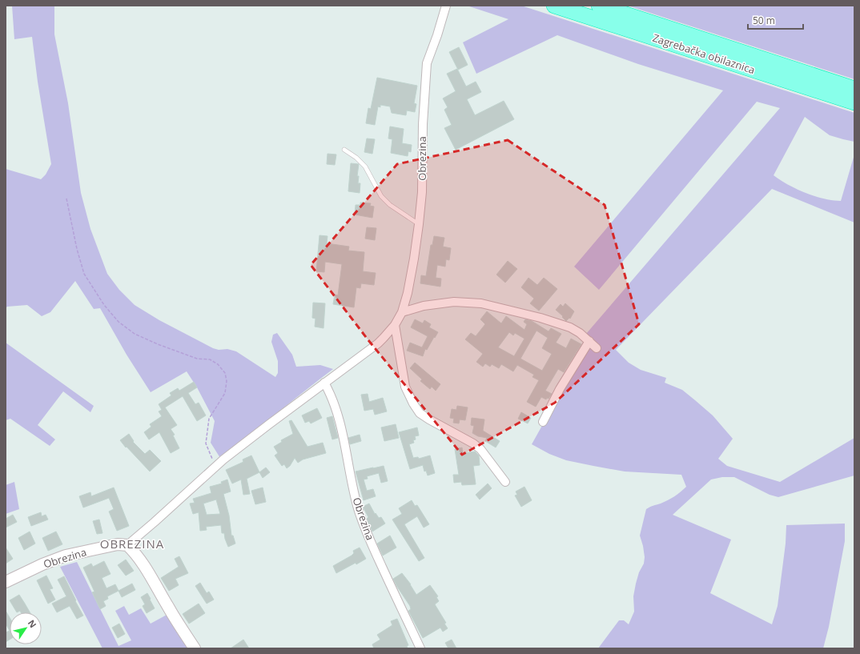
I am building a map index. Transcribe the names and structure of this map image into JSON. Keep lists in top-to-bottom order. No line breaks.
{"streets":{"highway":["Zagrebačka obilaznica"],"street":["Obrezina"]},"districts":["OBREZINA"],"scale_bar":"50 m","north":"top right"}
